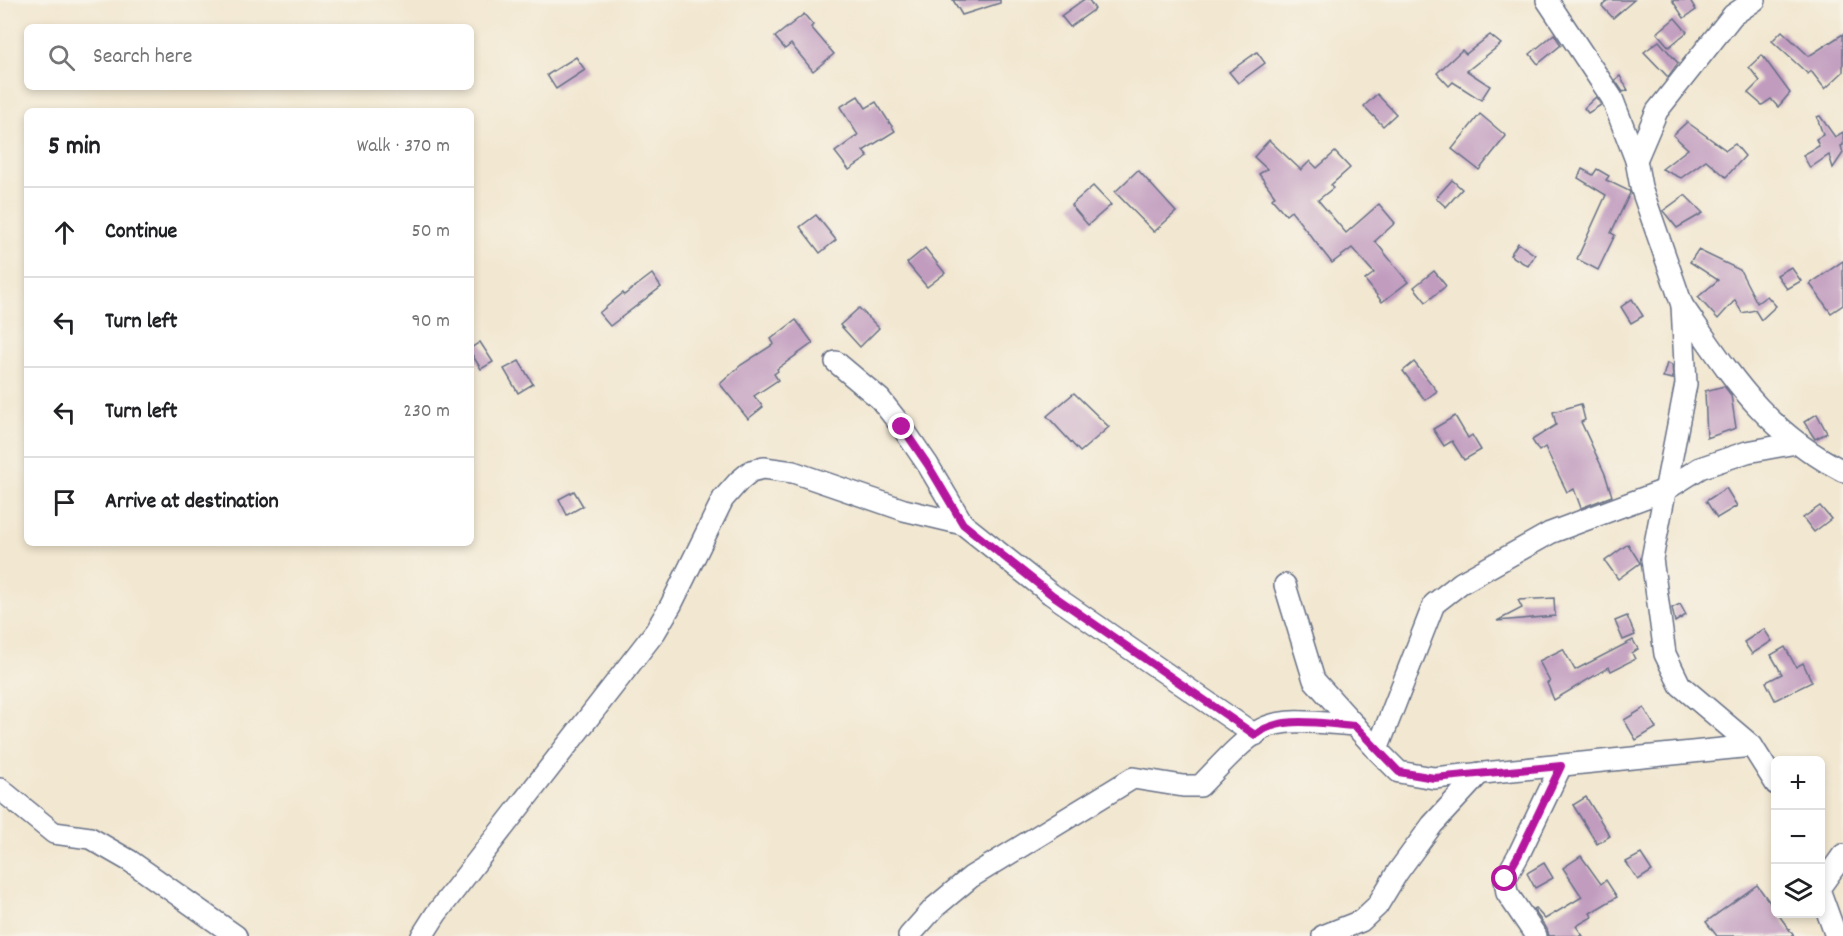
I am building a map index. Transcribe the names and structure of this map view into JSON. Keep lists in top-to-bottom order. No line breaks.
{"page":{"search":"Search here","heading":["5 min","Walk · 370 m"],"list":[["Continue","50 m"],["Turn left","90 m"],["Turn left","230 m"],"Arrive at destination"],"map_buttons":["+","−"]}}
